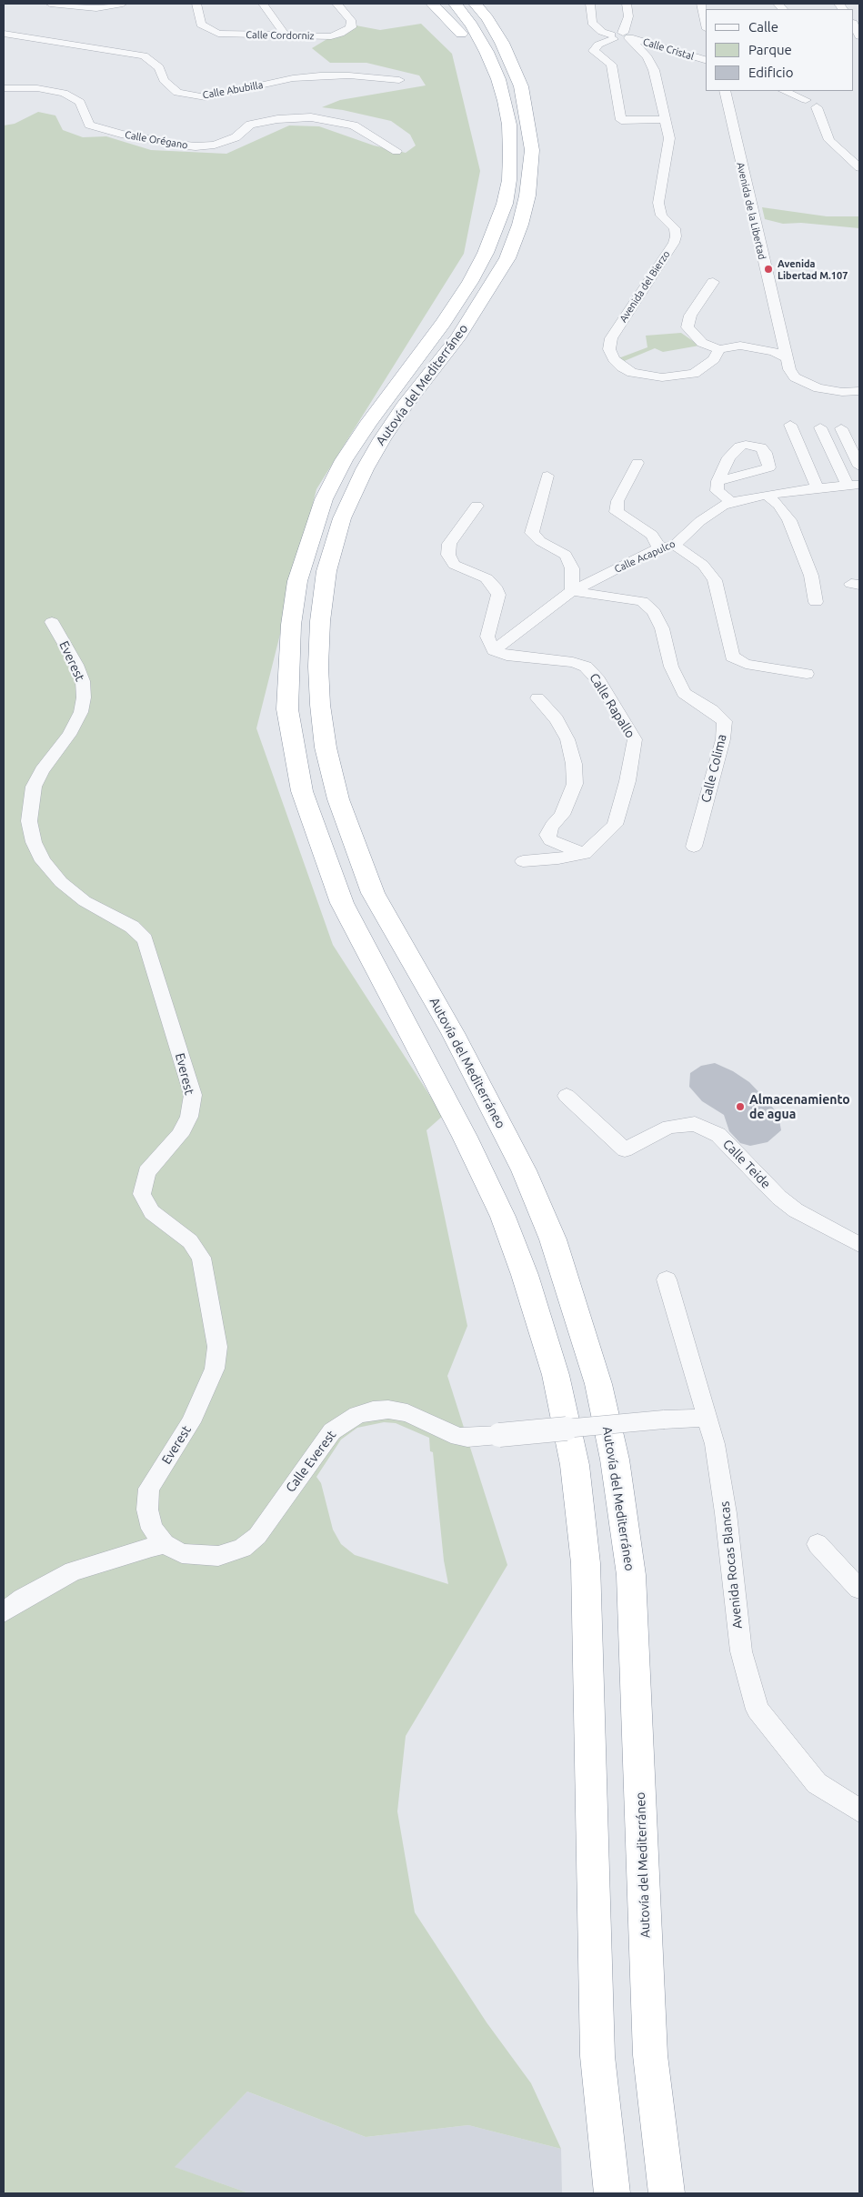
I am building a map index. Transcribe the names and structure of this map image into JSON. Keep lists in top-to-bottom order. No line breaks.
{"streets":{"highway":["Autovía del Mediterráneo"],"street":["Calle Cordorniz","Calle Cristal","Calle Abubilla","Calle Orégano","Avenida de la Libertad","Avenida del Bierzo","Calle Acapulco","Everest","Calle Rapallo","Calle Colima","Calle Teide","Calle Everest","Avenida Rocas Blancas"]},"crossings":[["Calle Cristal","Avenida del Bierzo"],["Calle Acapulco","Calle Rapallo"],["Calle Acapulco","Calle Colima"],["Everest","Calle Everest"],["Calle Everest","Avenida Rocas Blancas"]],"places":["Avenida Libertad M.107","Almacenamiento de agua"],"legend":["Calle","Parque","Edificio"]}
